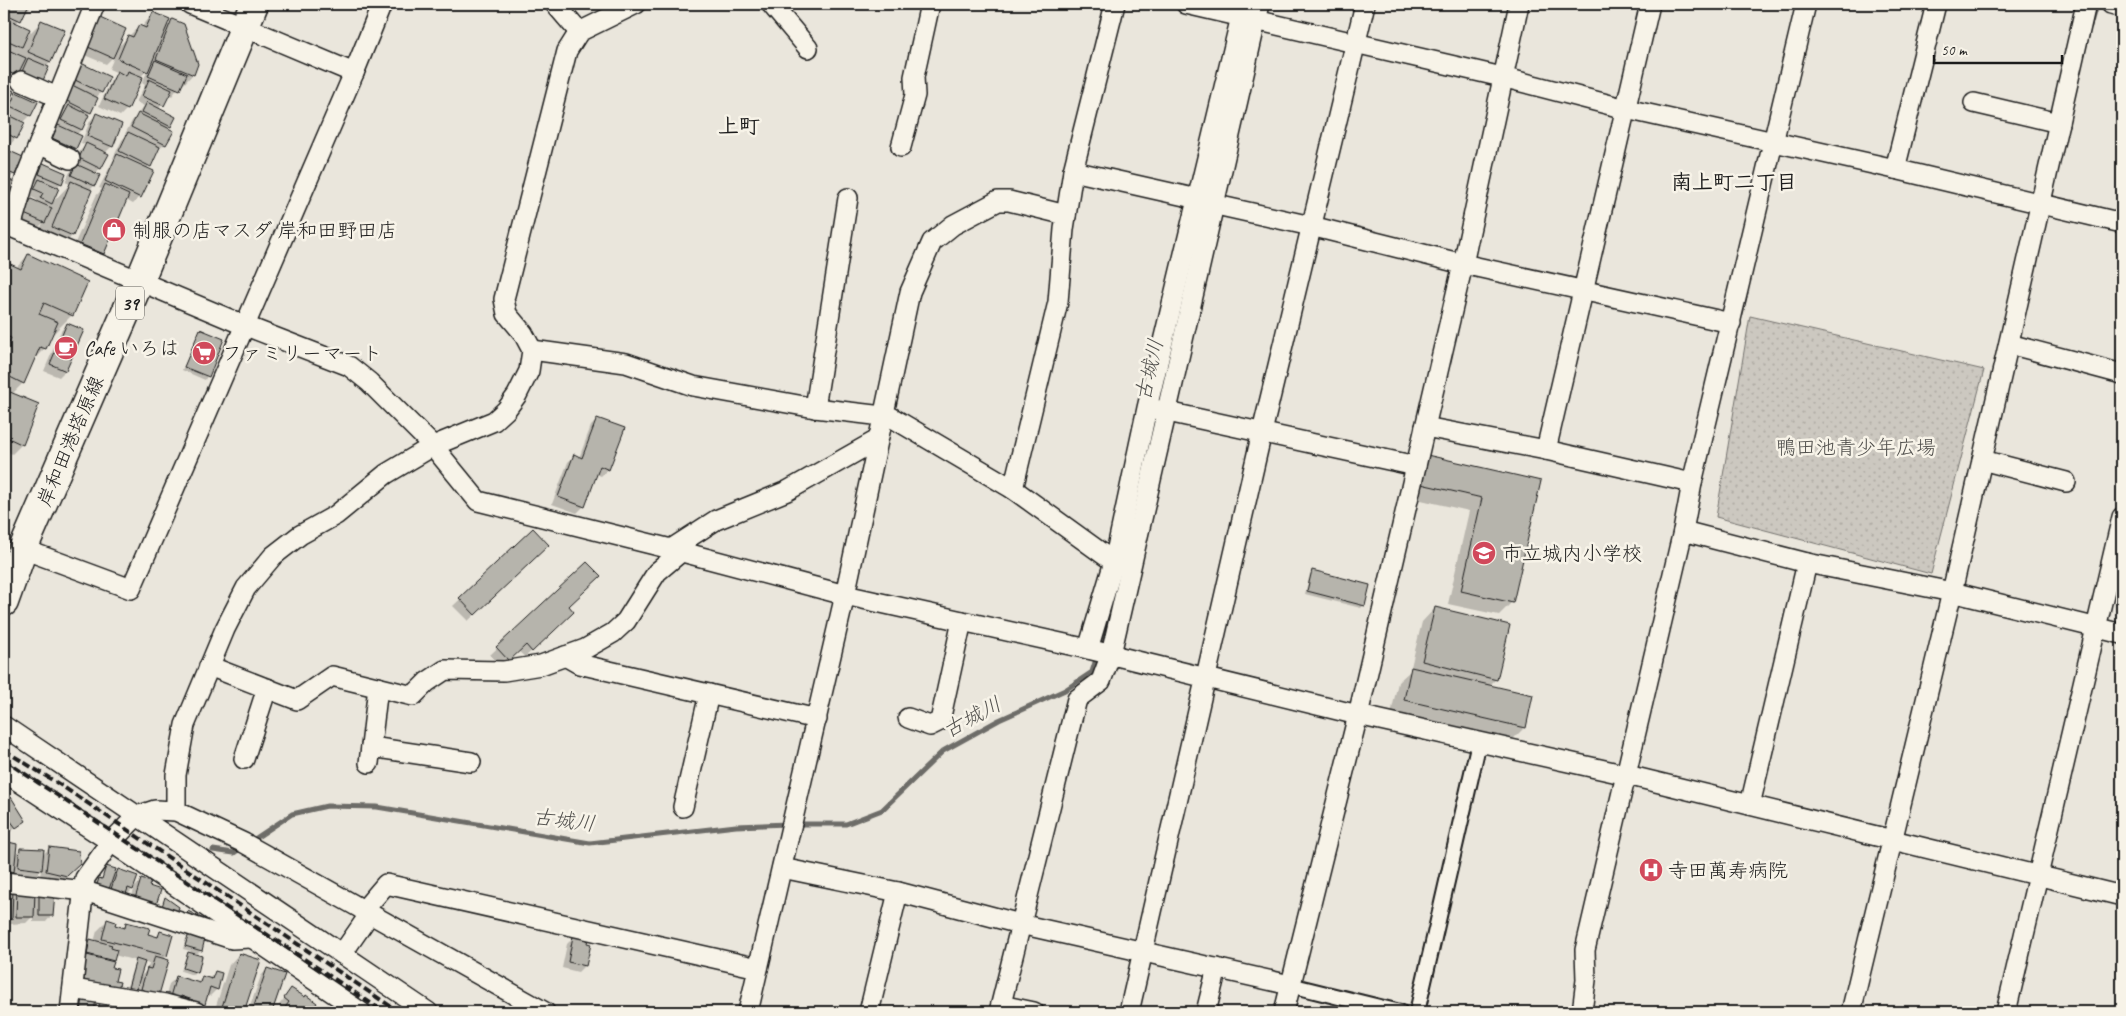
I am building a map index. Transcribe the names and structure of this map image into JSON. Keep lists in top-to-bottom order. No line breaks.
{"streets":{"main road":["39","岸和田港塔原線"]},"districts":["上町","南上町二丁目"],"water":["古城川"],"parks":["鴨田池青少年広場"],"places":{"shop":["制服の店マスダ 岸和田野田店"],"cafe":["Cafe いろは"],"supermarket":["ファミリーマート"],"school or university":["市立城内小学校"],"hospital":["寺田萬寿病院"]},"scale_bar":"50 m"}
